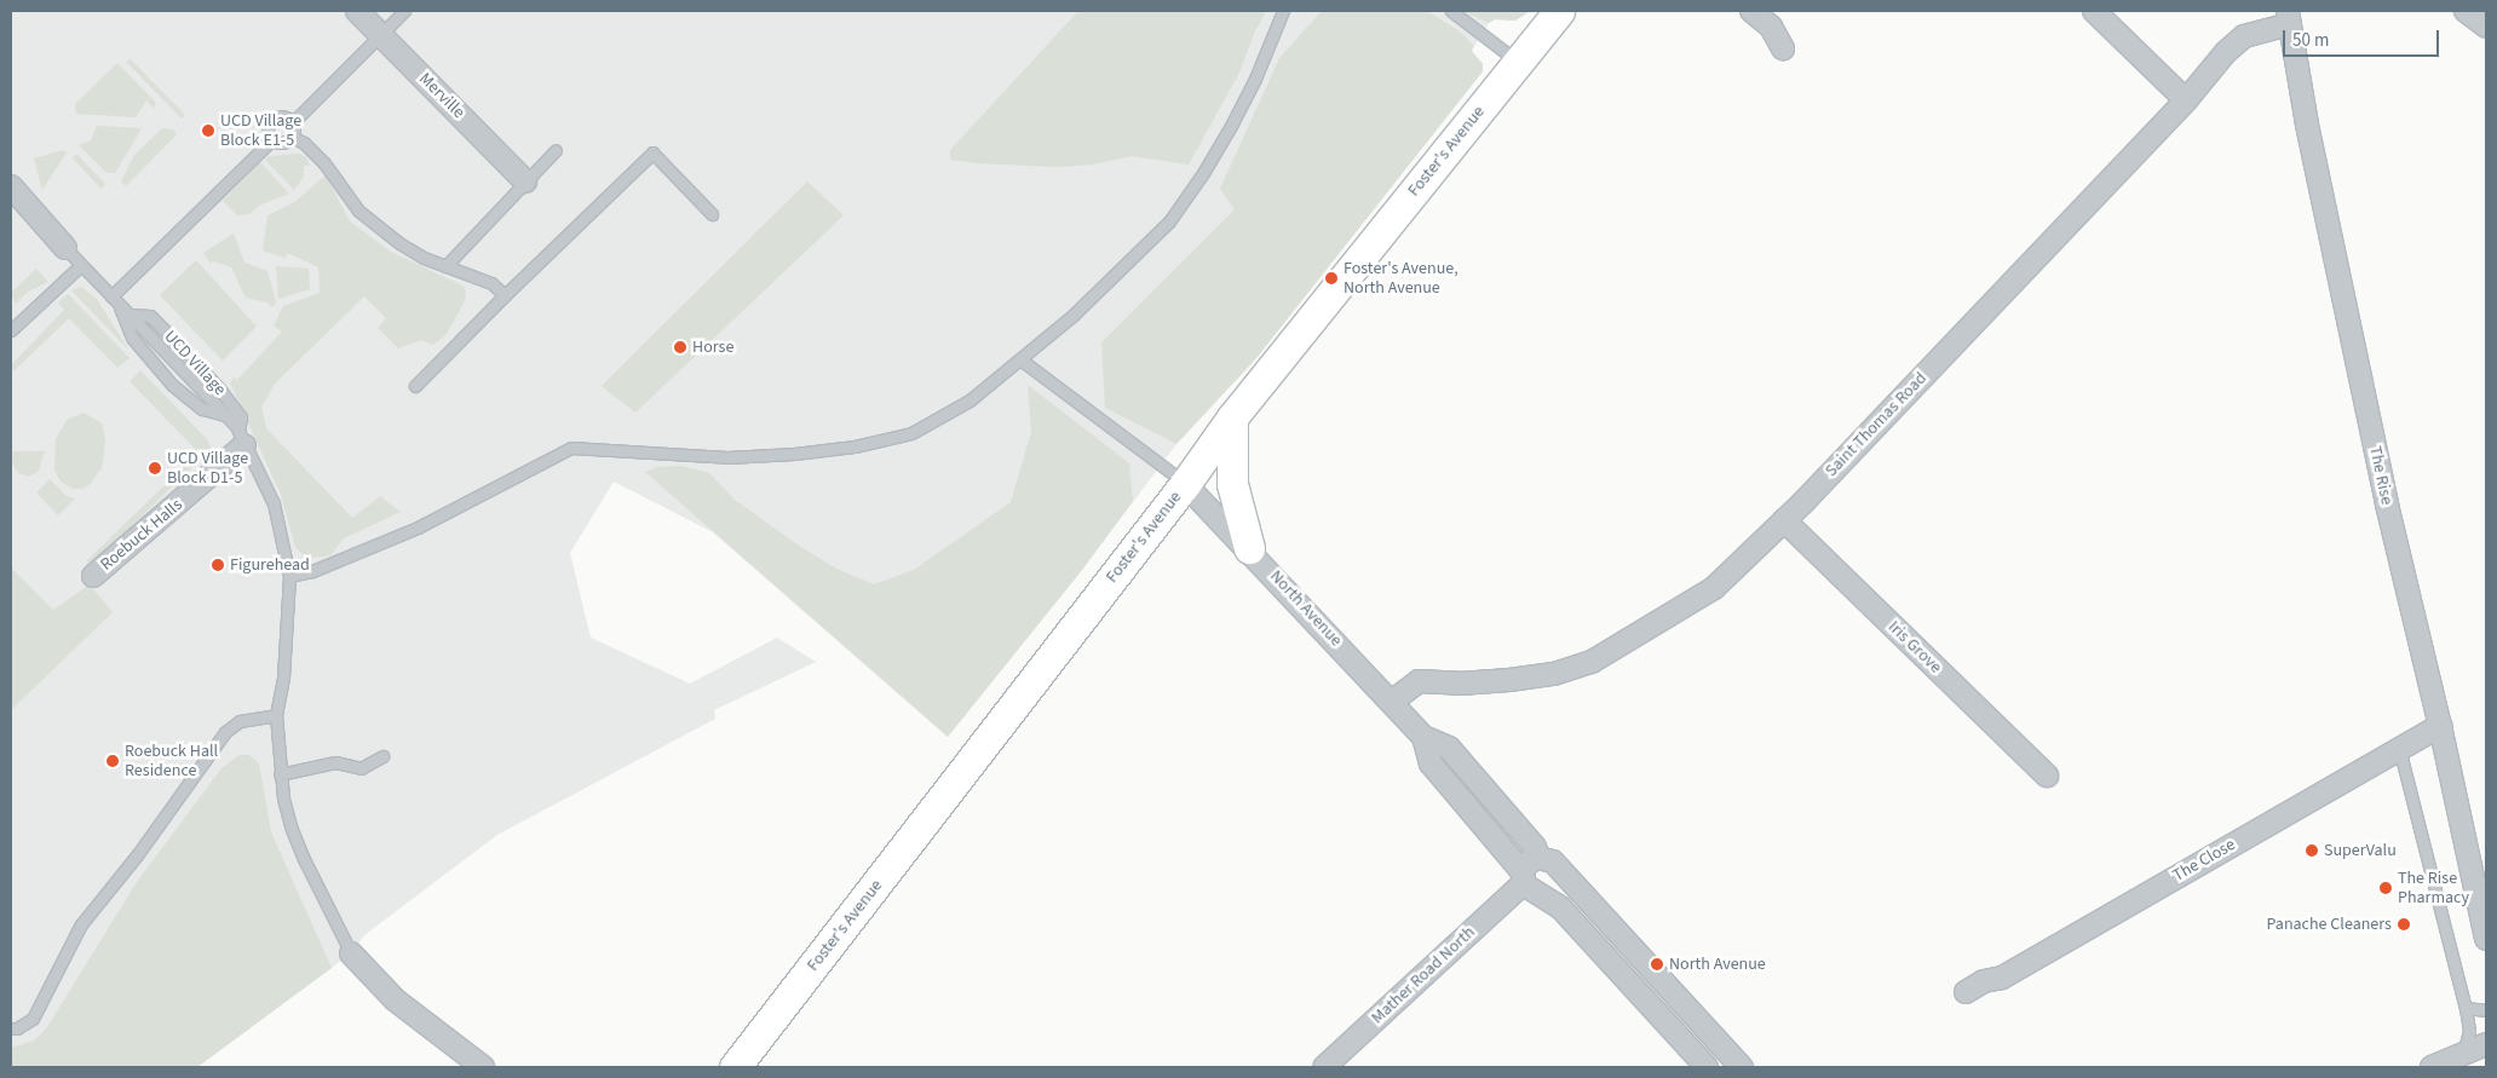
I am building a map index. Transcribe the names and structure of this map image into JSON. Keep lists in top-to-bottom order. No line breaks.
{"streets":{"main road":["Foster's Avenue"],"street":["Merville","UCD Village","Saint Thomas Road","The Rise","Roebuck Halls","North Avenue","Iris Grove","The Close","Mather Road North"]},"crossings":[["Foster's Avenue","North Avenue"],["UCD Village","Roebuck Halls"],["Saint Thomas Road","The Rise"],["Saint Thomas Road","North Avenue"],["Saint Thomas Road","Iris Grove"],["The Rise","The Close"],["North Avenue","Mather Road North"]],"places":["UCD Village Block E1-5","Foster's Avenue, North Avenue","Horse","UCD Village Block D1-5","Figurehead","Roebuck Hall Residence","SuperValu","The Rise Pharmacy","Panache Cleaners","North Avenue"],"scale_bar":"50 m"}
